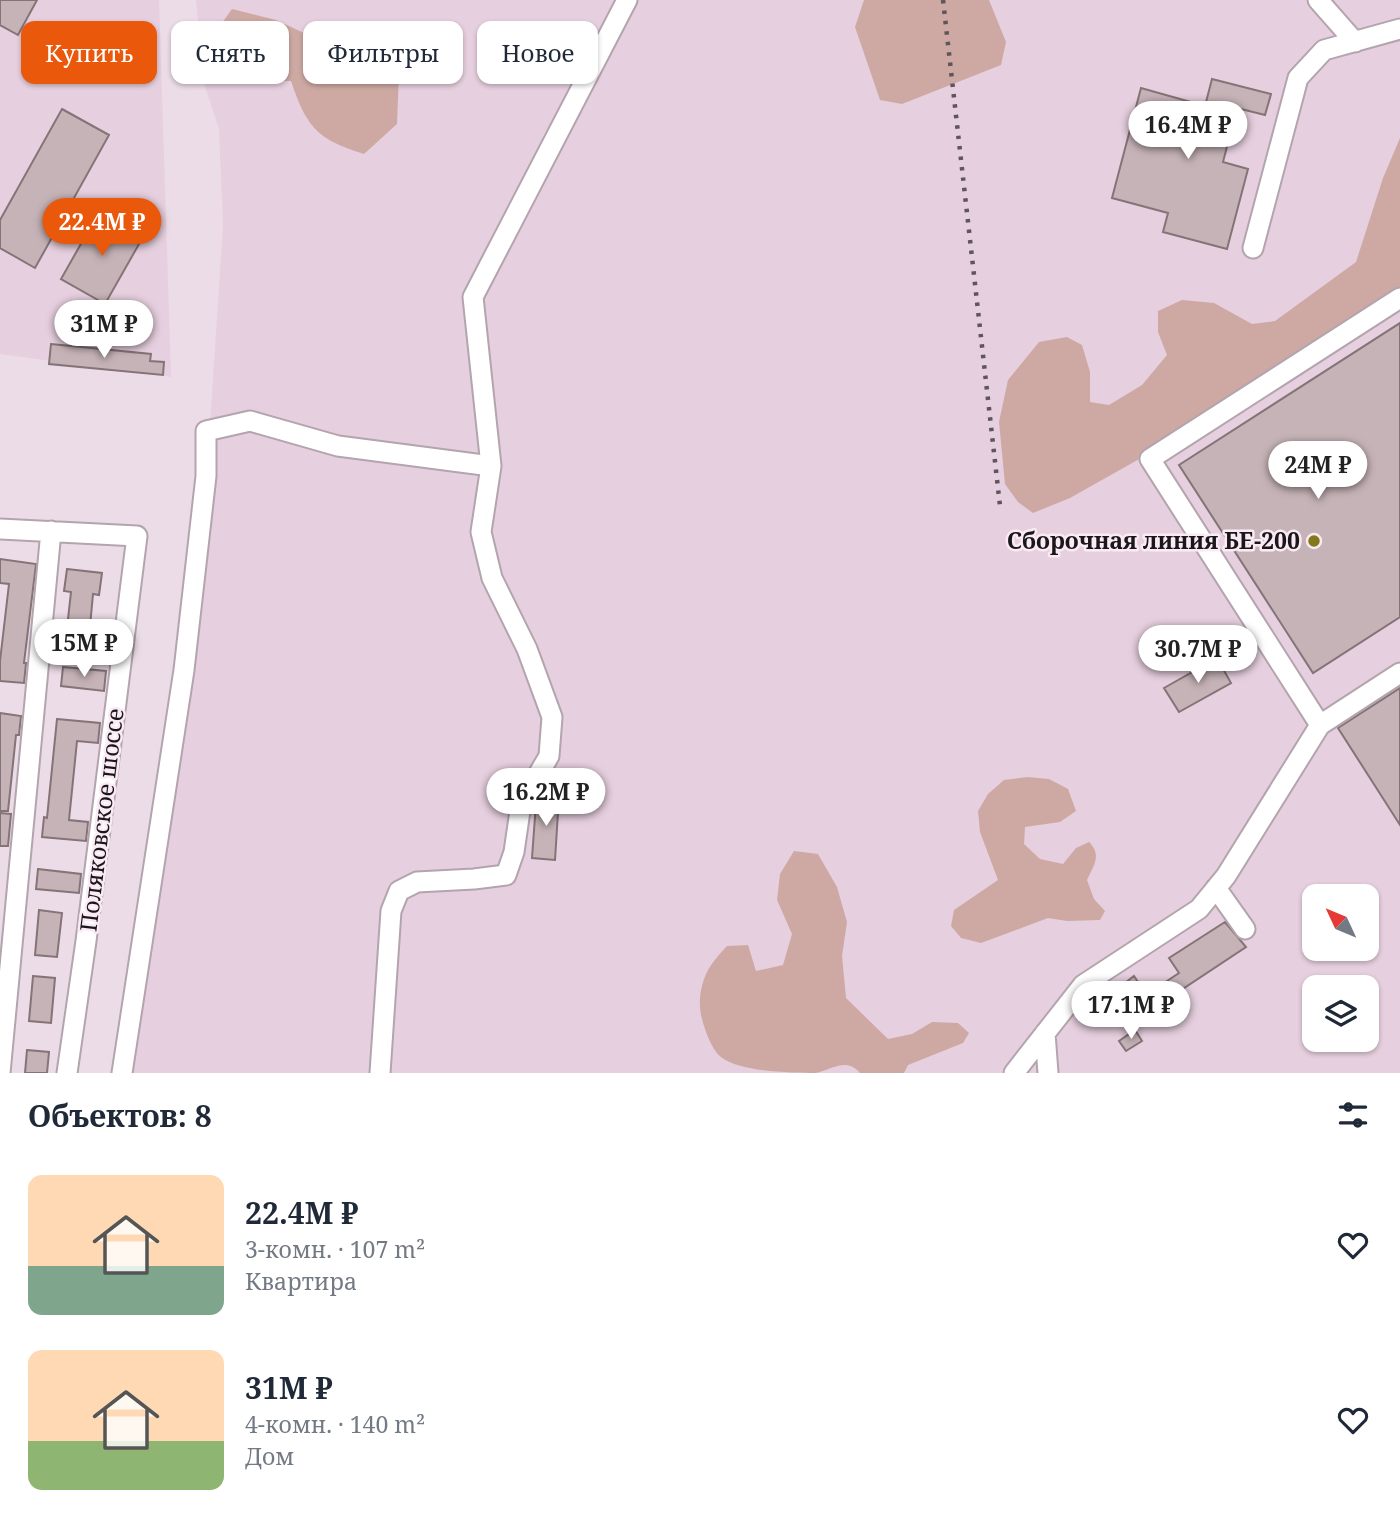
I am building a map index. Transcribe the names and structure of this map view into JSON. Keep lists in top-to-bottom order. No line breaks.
{"streets":{"street":["Поляковское шоссе"]},"places":["Сборочная линия БЕ-200"],"north":"top left","page":{"chip":["Купить","Снять","Фильтры","Новое"],"price":["16.4M ₽","22.4M ₽","31M ₽","24M ₽","15M ₽","30.7M ₽","16.2M ₽","17.1M ₽"],"heading":"Объектов: 8","list":[{"name":"22.4M ₽","note":"3-комн. · 107 m² · Квартира"},{"name":"31M ₽","note":"4-комн. · 140 m² · Дом"}]}}
